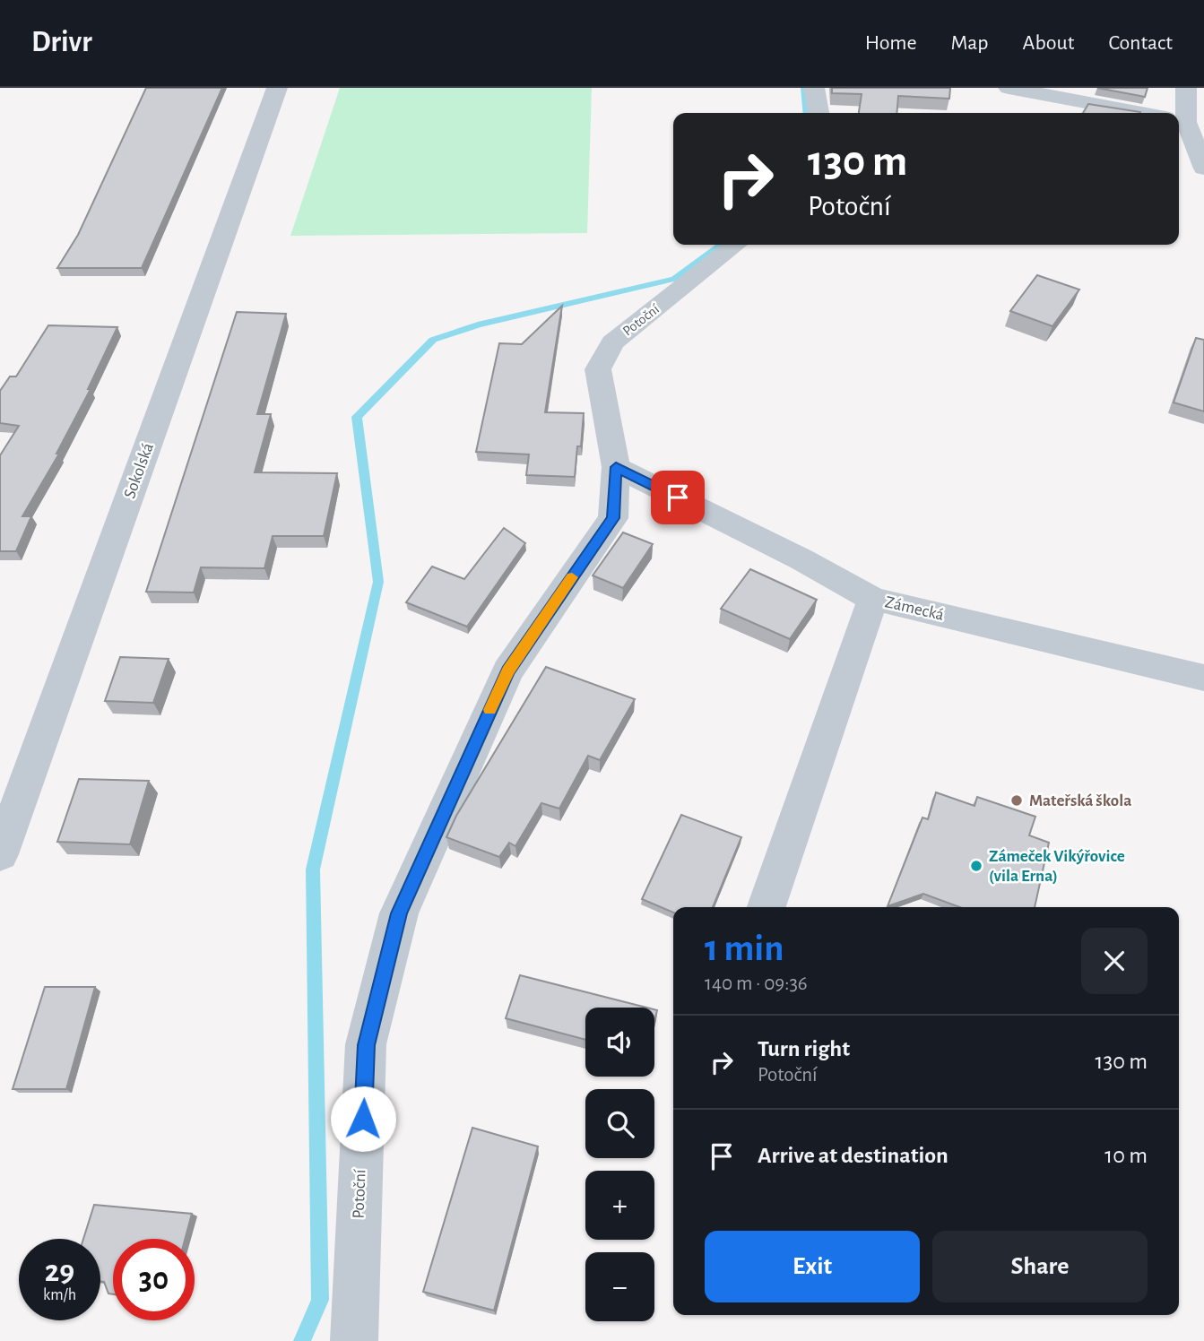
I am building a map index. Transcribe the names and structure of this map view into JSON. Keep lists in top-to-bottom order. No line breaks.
{"streets":{"street":["Potoční","Sokolská","Zámecká"]},"places":["Mateřská škola","Zámeček Vikýřovice (vila Erna)"],"page":{"header":"Drivr","nav":["Home","Map","About","Contact"],"turn":["130 m","Potoční"],"heading":["1 min","140 m · 09:36"],"map_buttons":["+","−"],"list":[{"name":"Turn right","note":"Potoční","value":"130 m"},{"name":"Arrive at destination","value":"10 m"}],"buttons":["Exit","Share"],"speed":"29 km/h","limit":"30"}}
